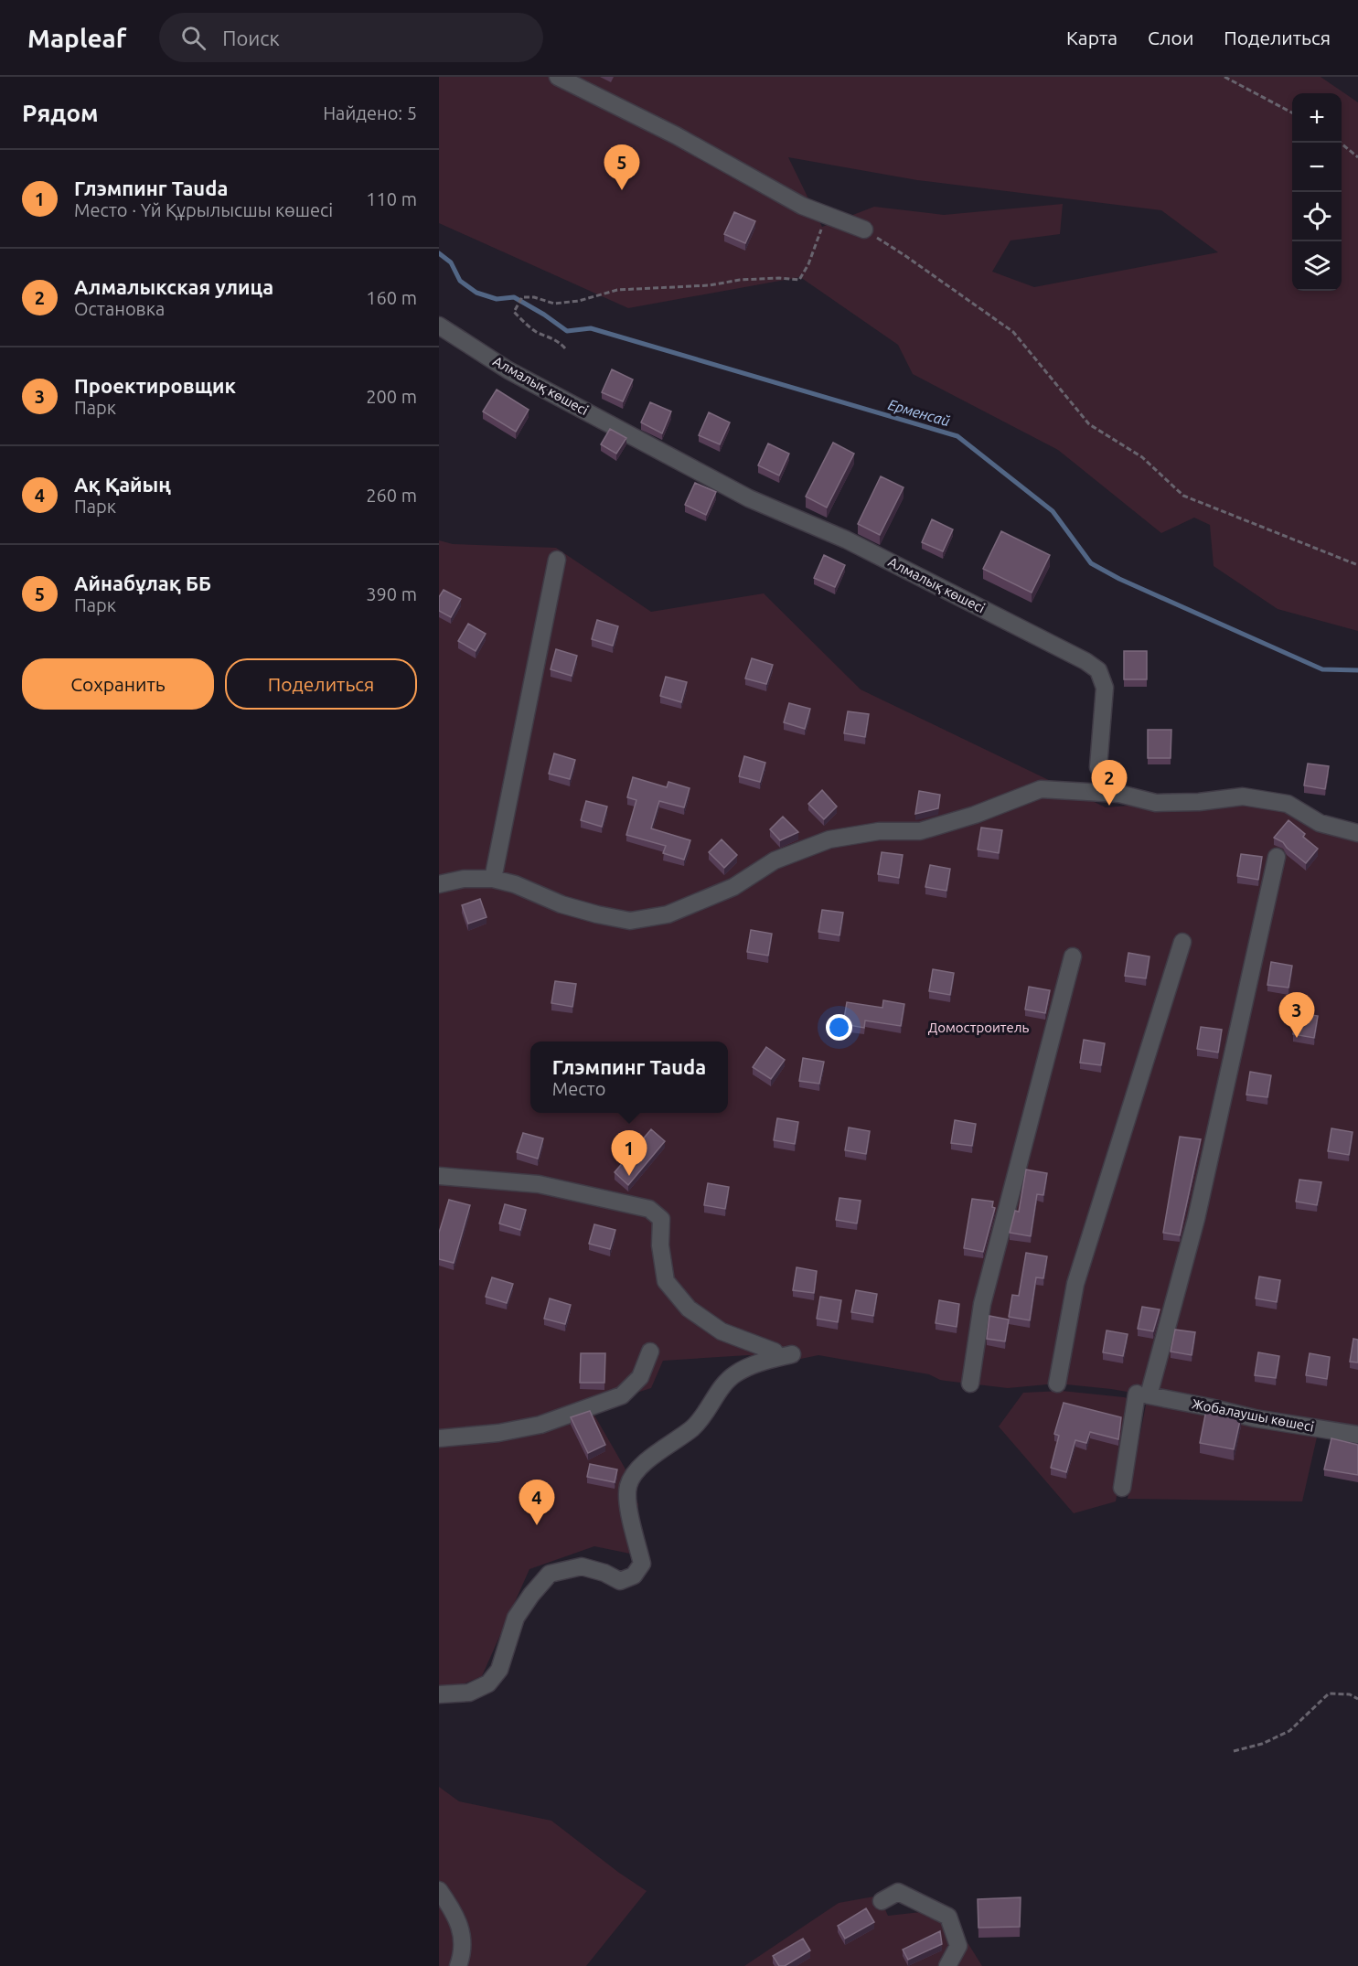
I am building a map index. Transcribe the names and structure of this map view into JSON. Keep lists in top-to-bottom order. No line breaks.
{"streets":{"street":["Алмалық көшесі","Жобалаушы көшесі"]},"water":["Ерменсай"],"parks":["Домостроитель"],"page":{"header":"Mapleaf","search":"Поиск","nav":["Карта","Слои","Поделиться"],"heading":["Рядом","Найдено: 5"],"map_buttons":["+","−"],"pins":["5","2","3","1","4"],"list":[{"mark":"1","name":"Глэмпинг Tauda","note":"Место · Үй Құрылысшы көшесі","value":"110 m"},{"mark":"2","name":"Алмалыкская улица","note":"Остановка","value":"160 m"},{"mark":"3","name":"Проектировщик","note":"Парк","value":"200 m"},{"mark":"4","name":"Ақ Қайың","note":"Парк","value":"260 m"},{"mark":"5","name":"Айнабұлақ ББ","note":"Парк","value":"390 m"}],"buttons":["Сохранить","Поделиться"],"popup":["Глэмпинг Tauda","Место"]}}
